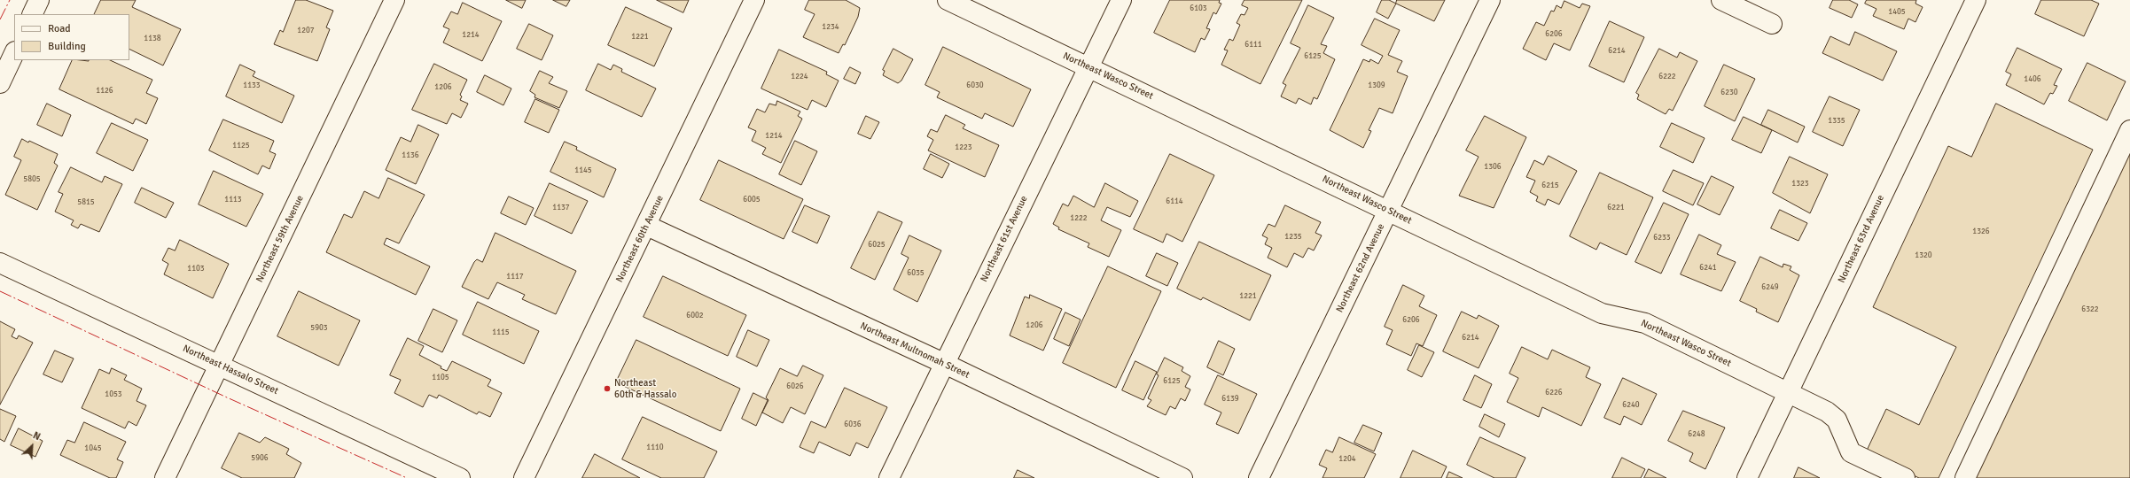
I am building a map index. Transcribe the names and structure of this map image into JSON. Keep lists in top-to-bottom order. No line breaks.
{"streets":{"street":["Northeast Wasco Street","Northeast 59th Avenue","Northeast 60th Avenue","Northeast 61st Avenue","Northeast 63rd Avenue","Northeast 62nd Avenue","Northeast Multnomah Street","Northeast Hassalo Street"]},"crossings":[["Northeast Wasco Street","Northeast 61st Avenue"],["Northeast Wasco Street","Northeast 63rd Avenue"],["Northeast Wasco Street","Northeast 62nd Avenue"],["Northeast 59th Avenue","Northeast Hassalo Street"],["Northeast 60th Avenue","Northeast Multnomah Street"],["Northeast 61st Avenue","Northeast Multnomah Street"]],"places":["Northeast 60th & Hassalo"],"house_numbers":["6103","1405","1234","1207","6206","1214","1221","1138","6111","6214","6125","1224","6222","1406","1133","6030","1309","1206","1126","6230","1335","1214","1125","1223","1136","1306","1145","5805","1323","6215","1113","6005","6114","5815","1137","6221","1222","1326","1235","6233","6025","1320","6241","1103","6035","1117","6249","1221","6322","6002","6206","1206","5903","1115","6214","1105","6125","6026","6226","1053","6139","6240","6036","6248","1110","1045","5906","1204"],"legend":["Road","Building"],"north":"top right"}
